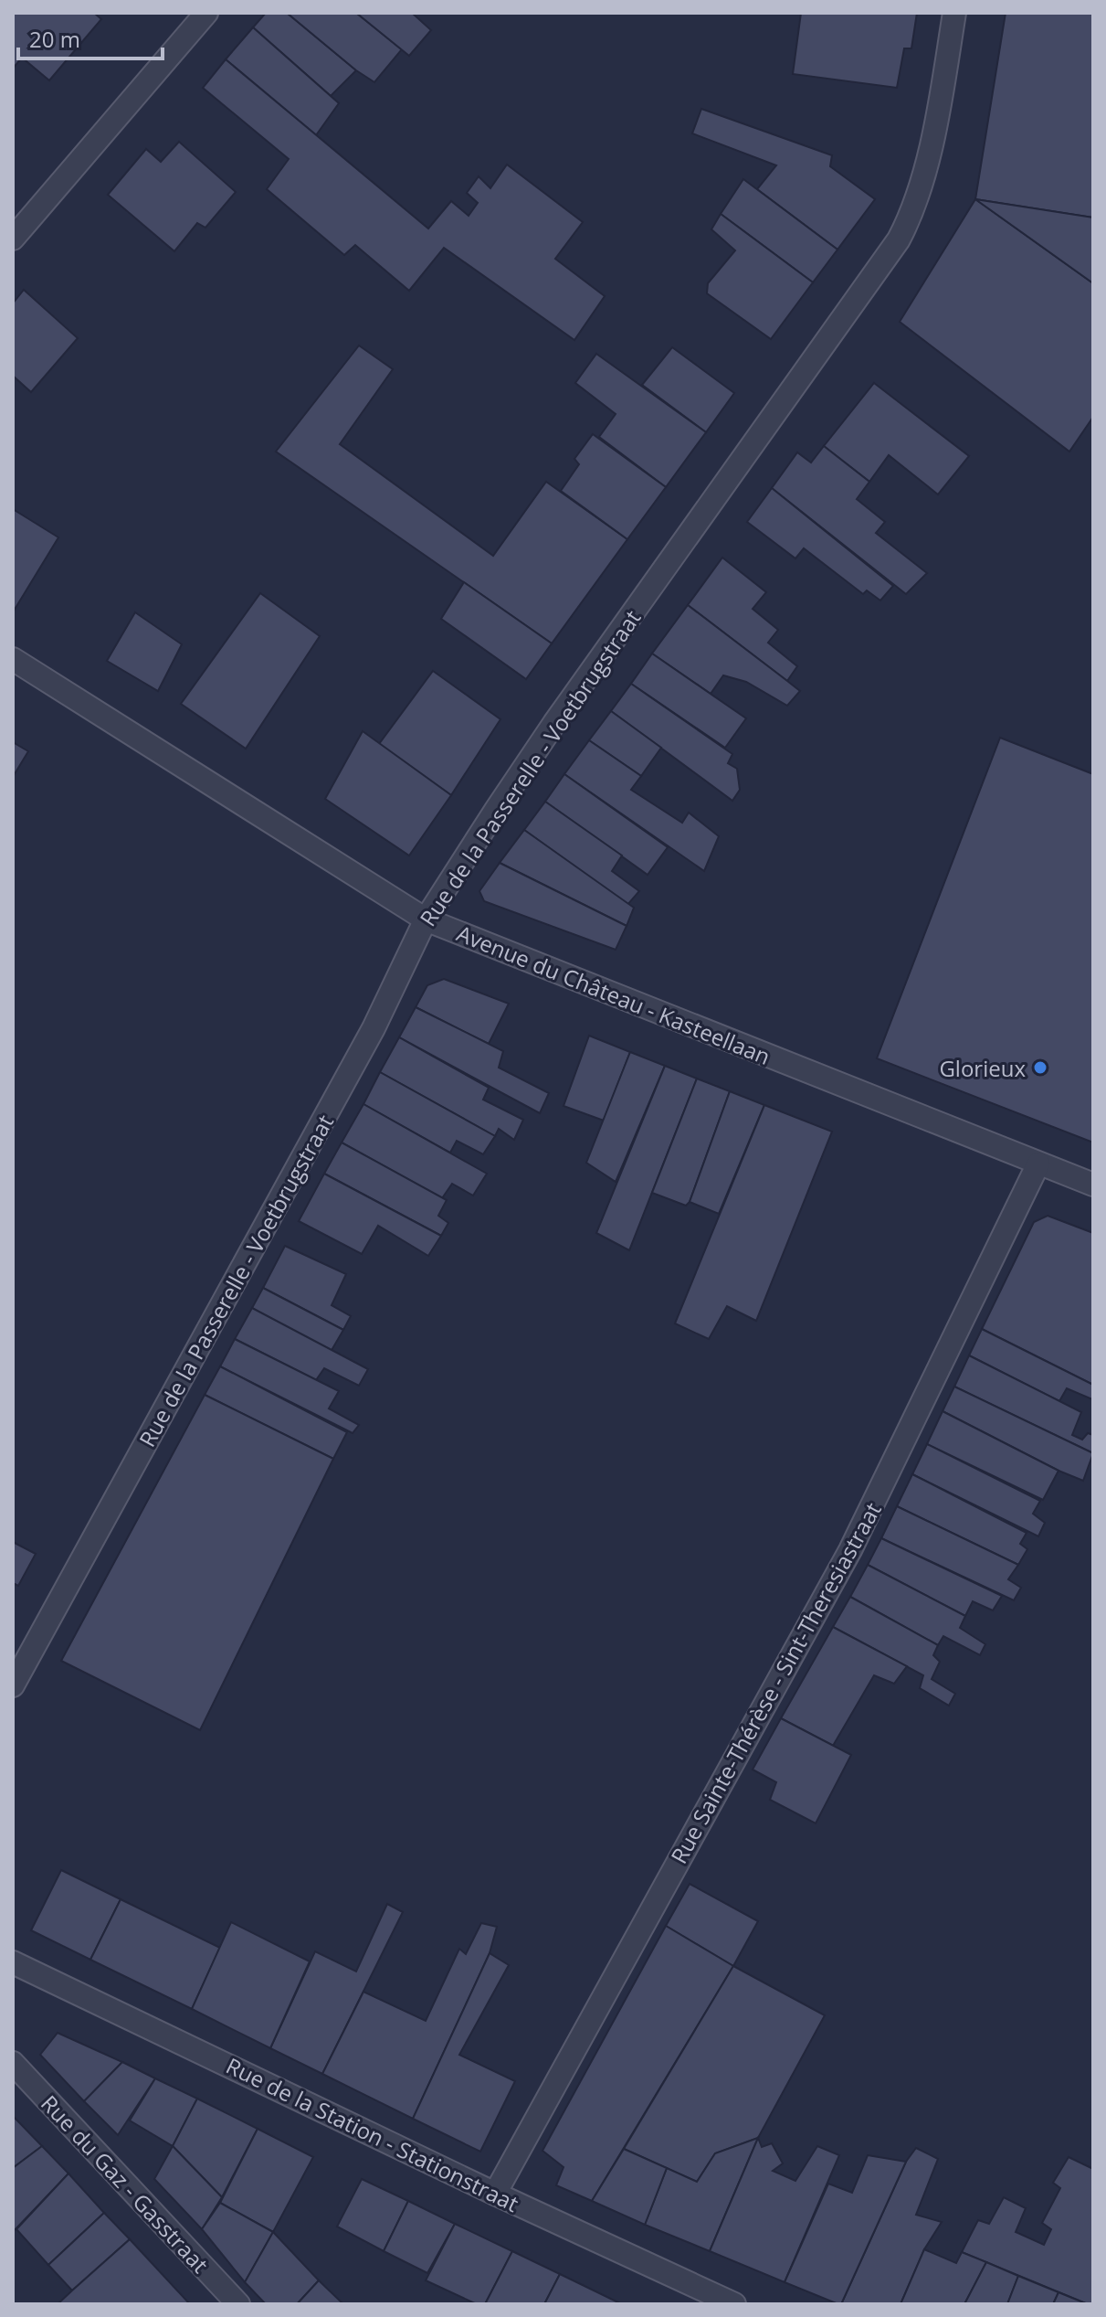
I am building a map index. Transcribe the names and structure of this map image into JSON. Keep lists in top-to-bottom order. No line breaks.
{"streets":{"street":["Rue de la Passerelle - Voetbrugstraat","Avenue du Château - Kasteellaan","Rue Sainte-Thérèse - Sint-Theresiastraat","Rue de la Station - Stationstraat","Rue du Gaz - Gasstraat"]},"crossings":[["Rue de la Passerelle - Voetbrugstraat","Avenue du Château - Kasteellaan"],["Avenue du Château - Kasteellaan","Rue Sainte-Thérèse - Sint-Theresiastraat"],["Rue Sainte-Thérèse - Sint-Theresiastraat","Rue de la Station - Stationstraat"]],"places":["Glorieux"],"scale_bar":"20 m"}
